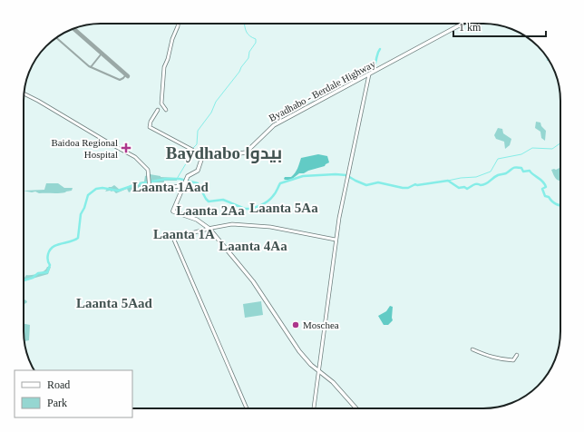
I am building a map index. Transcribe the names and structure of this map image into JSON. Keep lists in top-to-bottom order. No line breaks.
{"streets":{"main road":["Byadhabo - Berdale Highway"]},"districts":["Baydhabo بيدوا","Laanta 1Aad","Laanta 5Aa","Laanta 2Aa","Laanta 1A","Laanta 4Aa","Laanta 5Aad"],"places":{"health":["Baidoa Regional Hospital"],"other":["Moschea"]},"legend":["Road","Park"],"scale_bar":"1 km"}
